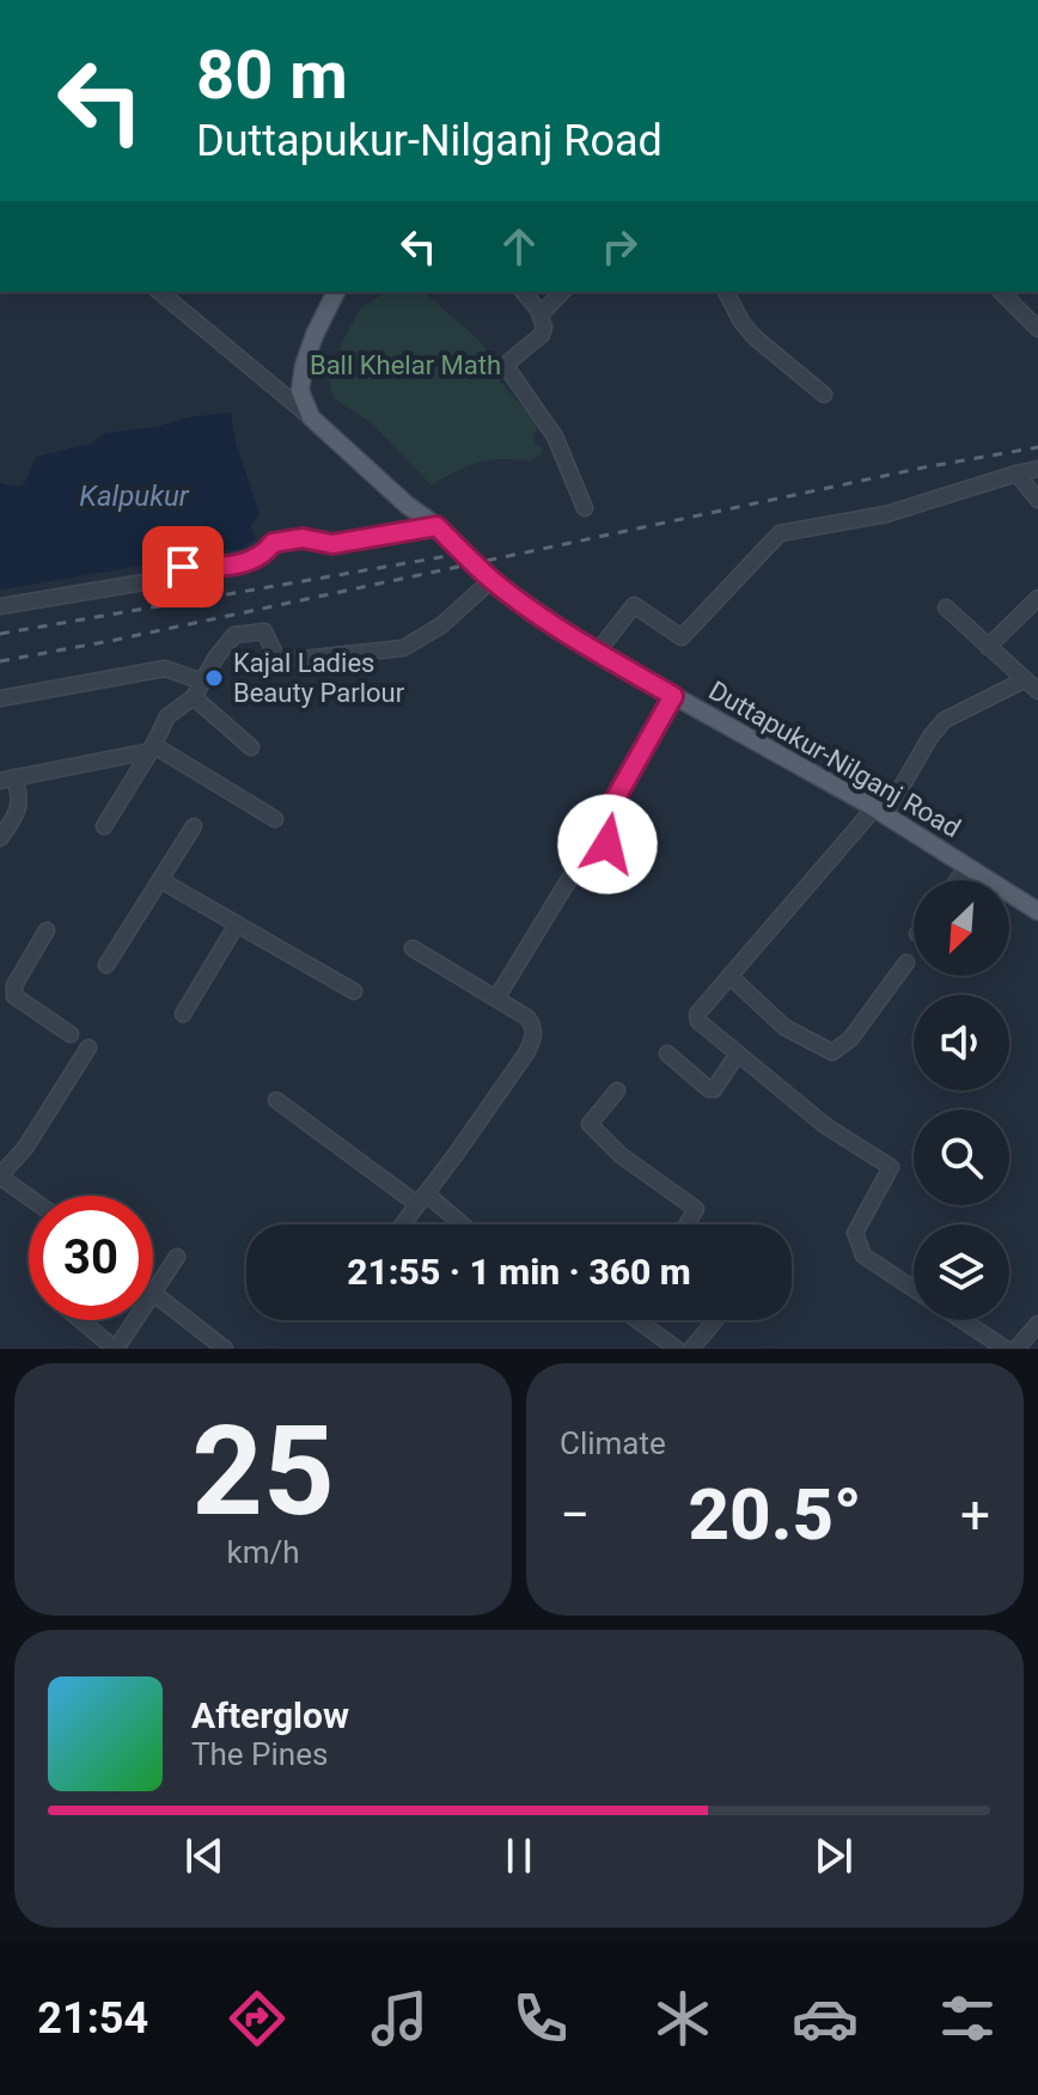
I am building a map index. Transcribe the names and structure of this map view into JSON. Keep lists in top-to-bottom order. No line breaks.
{"streets":{"main road":["Duttapukur-Nilganj Road"]},"water":["Kalpukur"],"parks":["Ball Khelar Math"],"places":["Kajal Ladies Beauty Parlour"],"north":"bottom left","page":{"turn":["80 m","Duttapukur-Nilganj Road"],"limit":"30","trip":"21:55 · 1 min · 360 m","tile":[["25","km/h"],"Climate"],"heat":["−","20.5°","+"],"song":["Afterglow","The Pines"],"tabs":"21:54"}}
